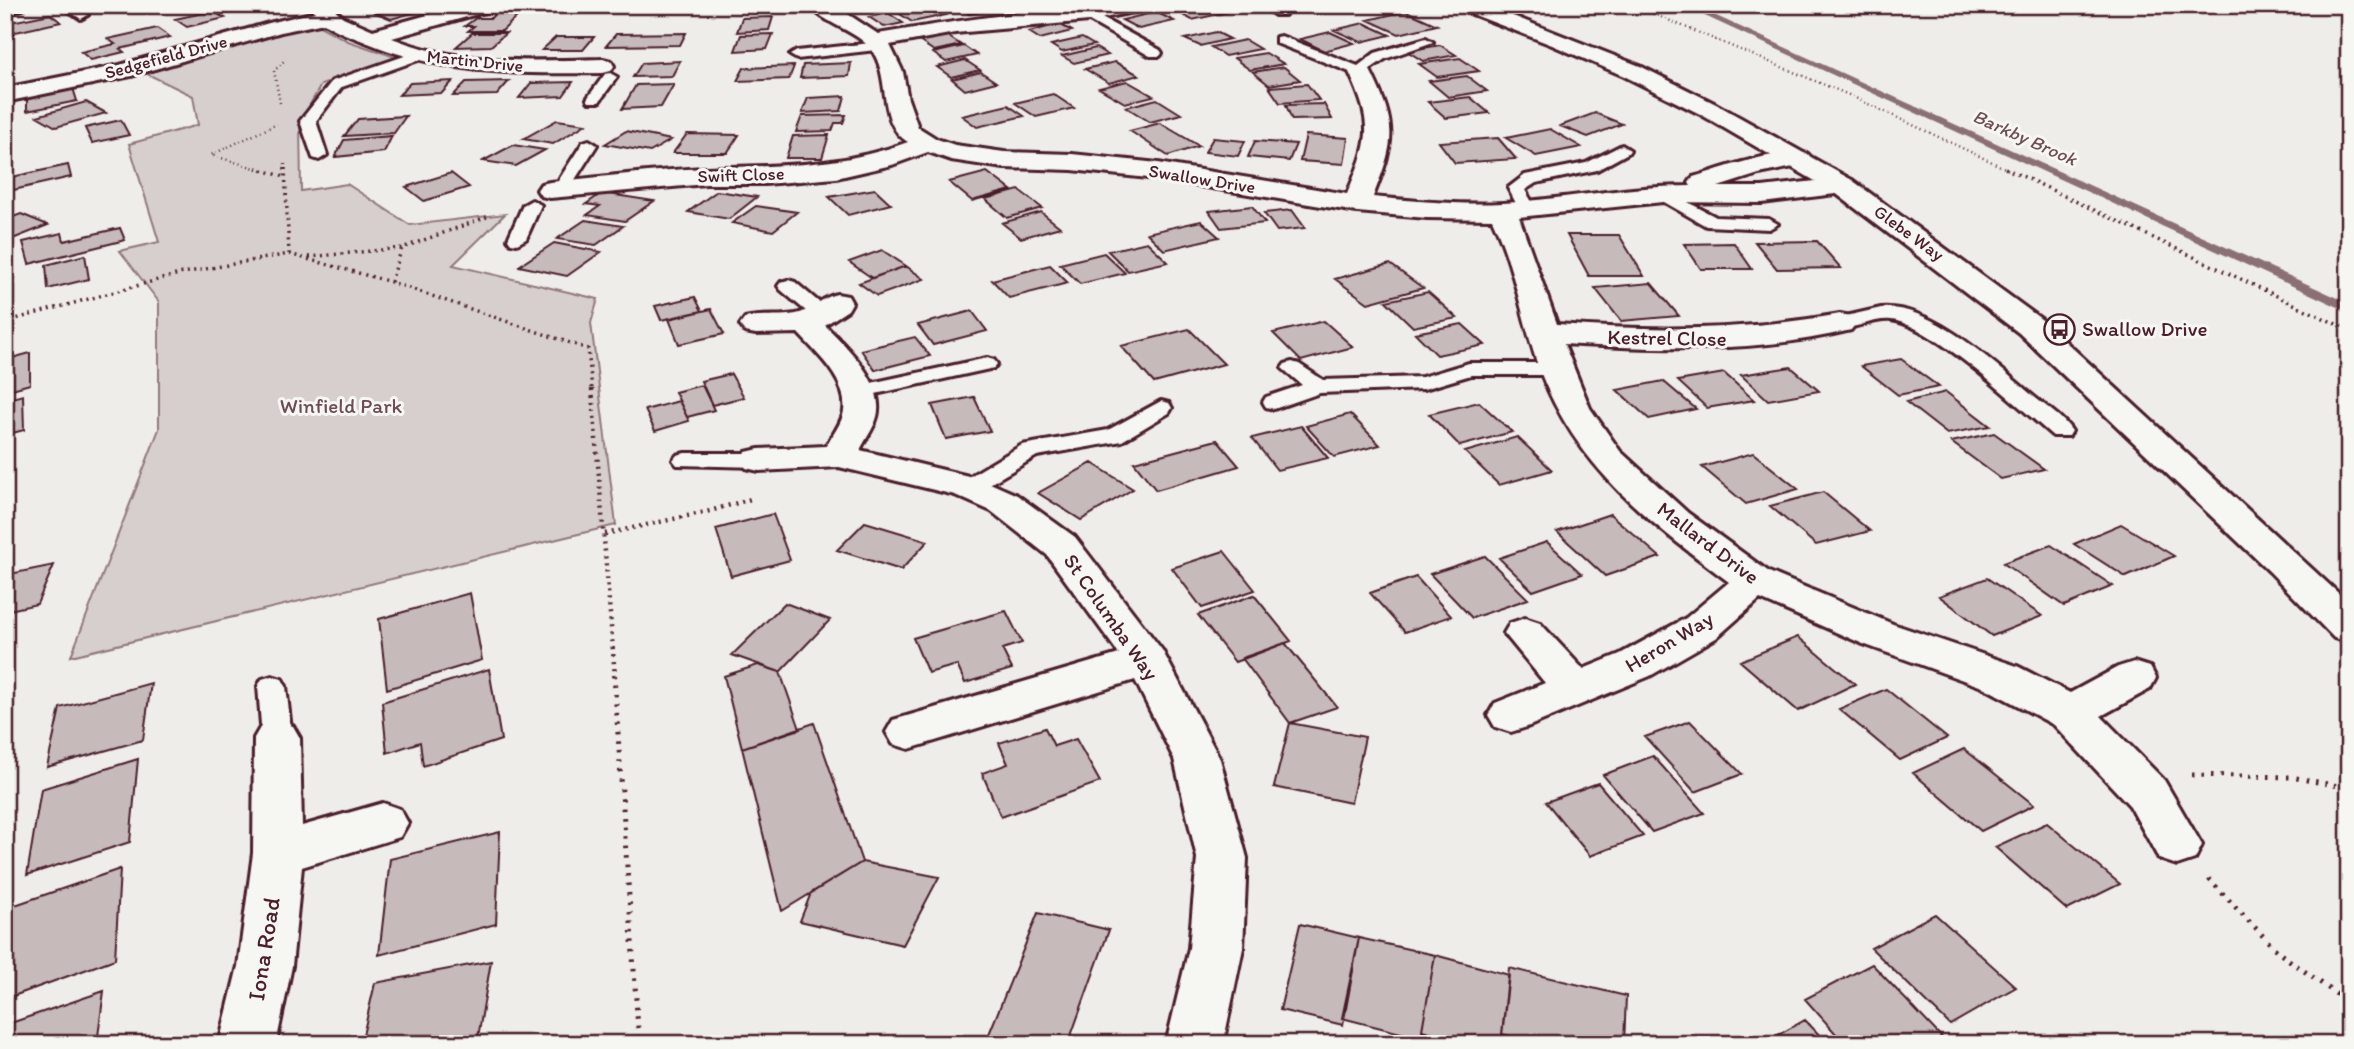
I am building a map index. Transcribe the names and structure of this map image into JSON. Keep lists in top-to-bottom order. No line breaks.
{"streets":{"street":["Sedgefield Drive","Martin Drive","Swift Close","Swallow Drive","Glebe Way","Kestrel Close","Mallard Drive","St Columba Way","Heron Way","Iona Road"]},"crossings":[["Sedgefield Drive","Martin Drive"],["Swift Close","Swallow Drive"],["Swallow Drive","Glebe Way"],["Swallow Drive","Mallard Drive"],["Kestrel Close","Mallard Drive"],["Mallard Drive","Heron Way"]],"water":["Barkby Brook"],"parks":["Winfield Park"],"places":{"bus stop":["Swallow Drive"]}}
